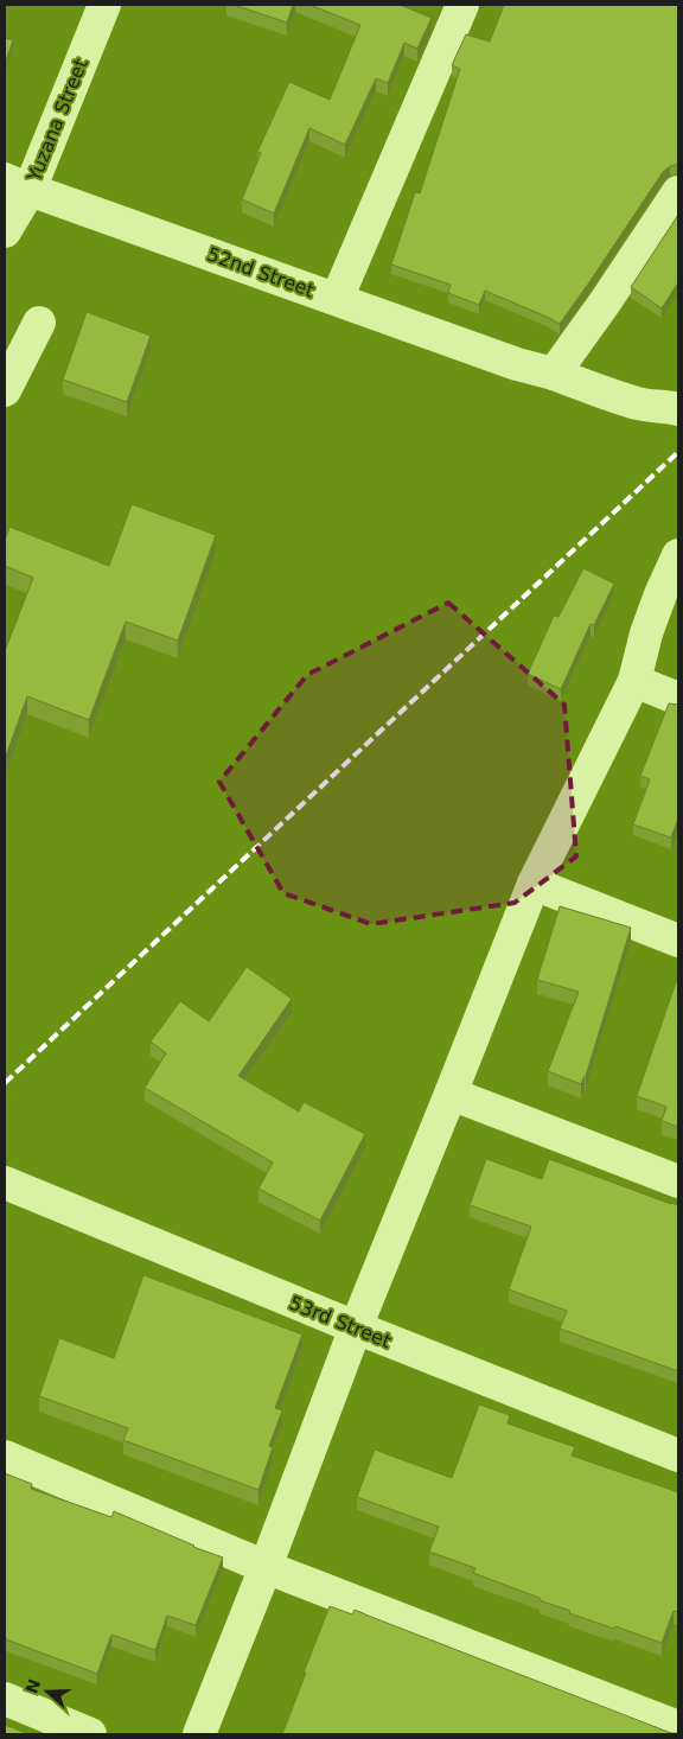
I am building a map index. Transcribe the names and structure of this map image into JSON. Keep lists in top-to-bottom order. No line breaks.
{"streets":{"street":["Yuzana Street","52nd Street","53rd Street"]},"crossings":[["Yuzana Street","52nd Street"]],"north":"left"}
